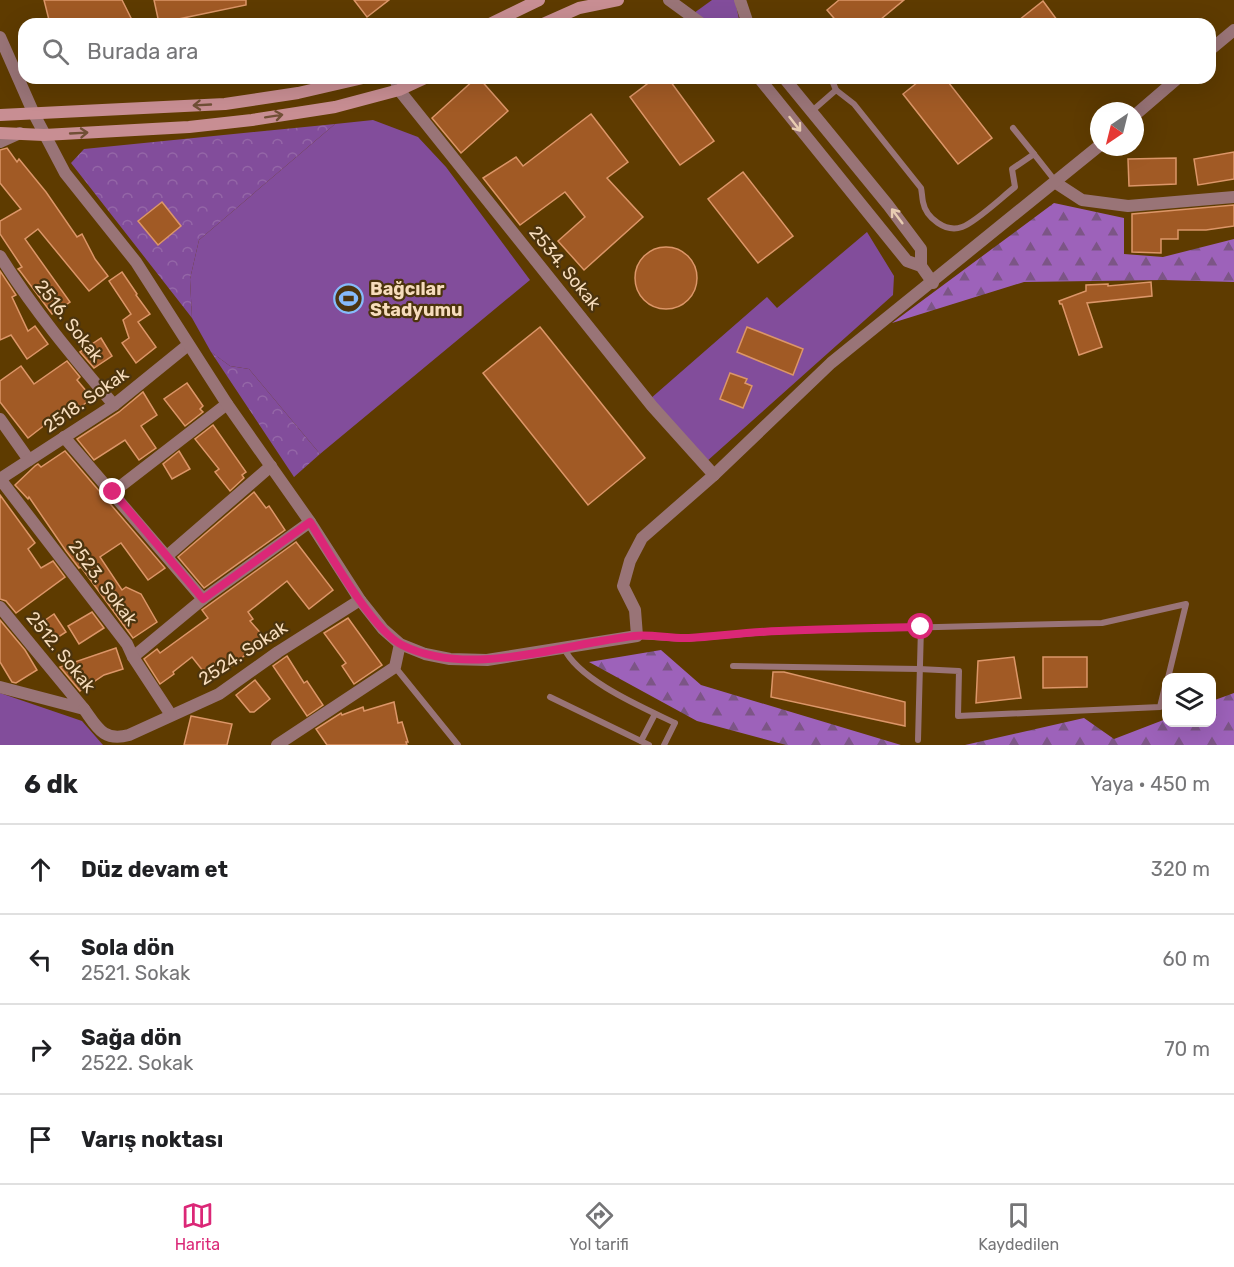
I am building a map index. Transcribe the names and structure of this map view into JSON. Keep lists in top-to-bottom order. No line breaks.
{"streets":{"street":["2534. Sokak","2516. Sokak","2518. Sokak","2523. Sokak","2512. Sokak","2524. Sokak"]},"crossings":[["2516. Sokak","2518. Sokak"],["2518. Sokak","2523. Sokak"],["2523. Sokak","2524. Sokak"],["2512. Sokak","2524. Sokak"]],"places":{"sports":["Bağcılar Stadyumu"]},"north":"bottom left","page":{"search":"Burada ara","heading":["6 dk","Yaya · 450 m"],"list":[["Düz devam et","320 m"],["Sola dön","2521. Sokak","60 m"],["Sağa dön","2522. Sokak","70 m"],"Varış noktası"],"nav":["Harita","Yol tarifi","Kaydedilen"]}}
